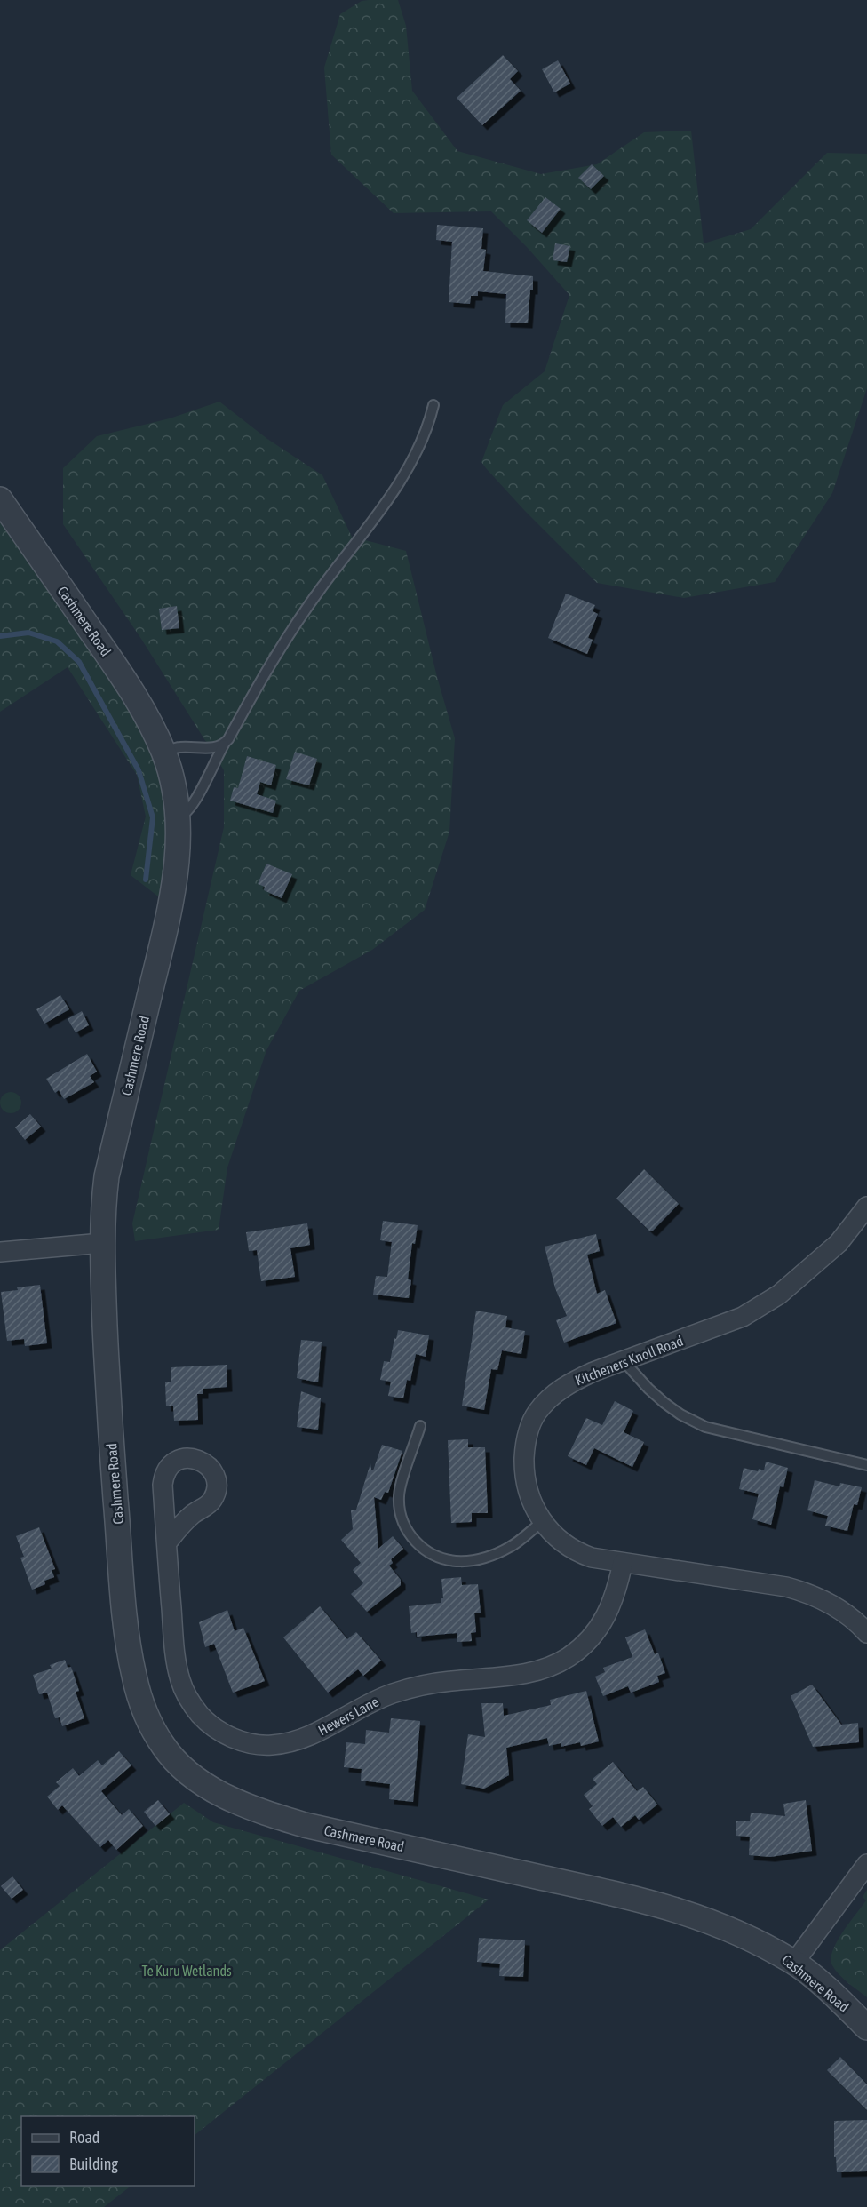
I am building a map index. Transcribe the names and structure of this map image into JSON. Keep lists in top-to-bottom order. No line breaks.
{"streets":{"street":["Cashmere Road","Kitcheners Knoll Road","Hewers Lane"]},"crossings":[["Kitcheners Knoll Road","Hewers Lane"]],"parks":["Te Kuru Wetlands"],"legend":["Road","Building"]}
